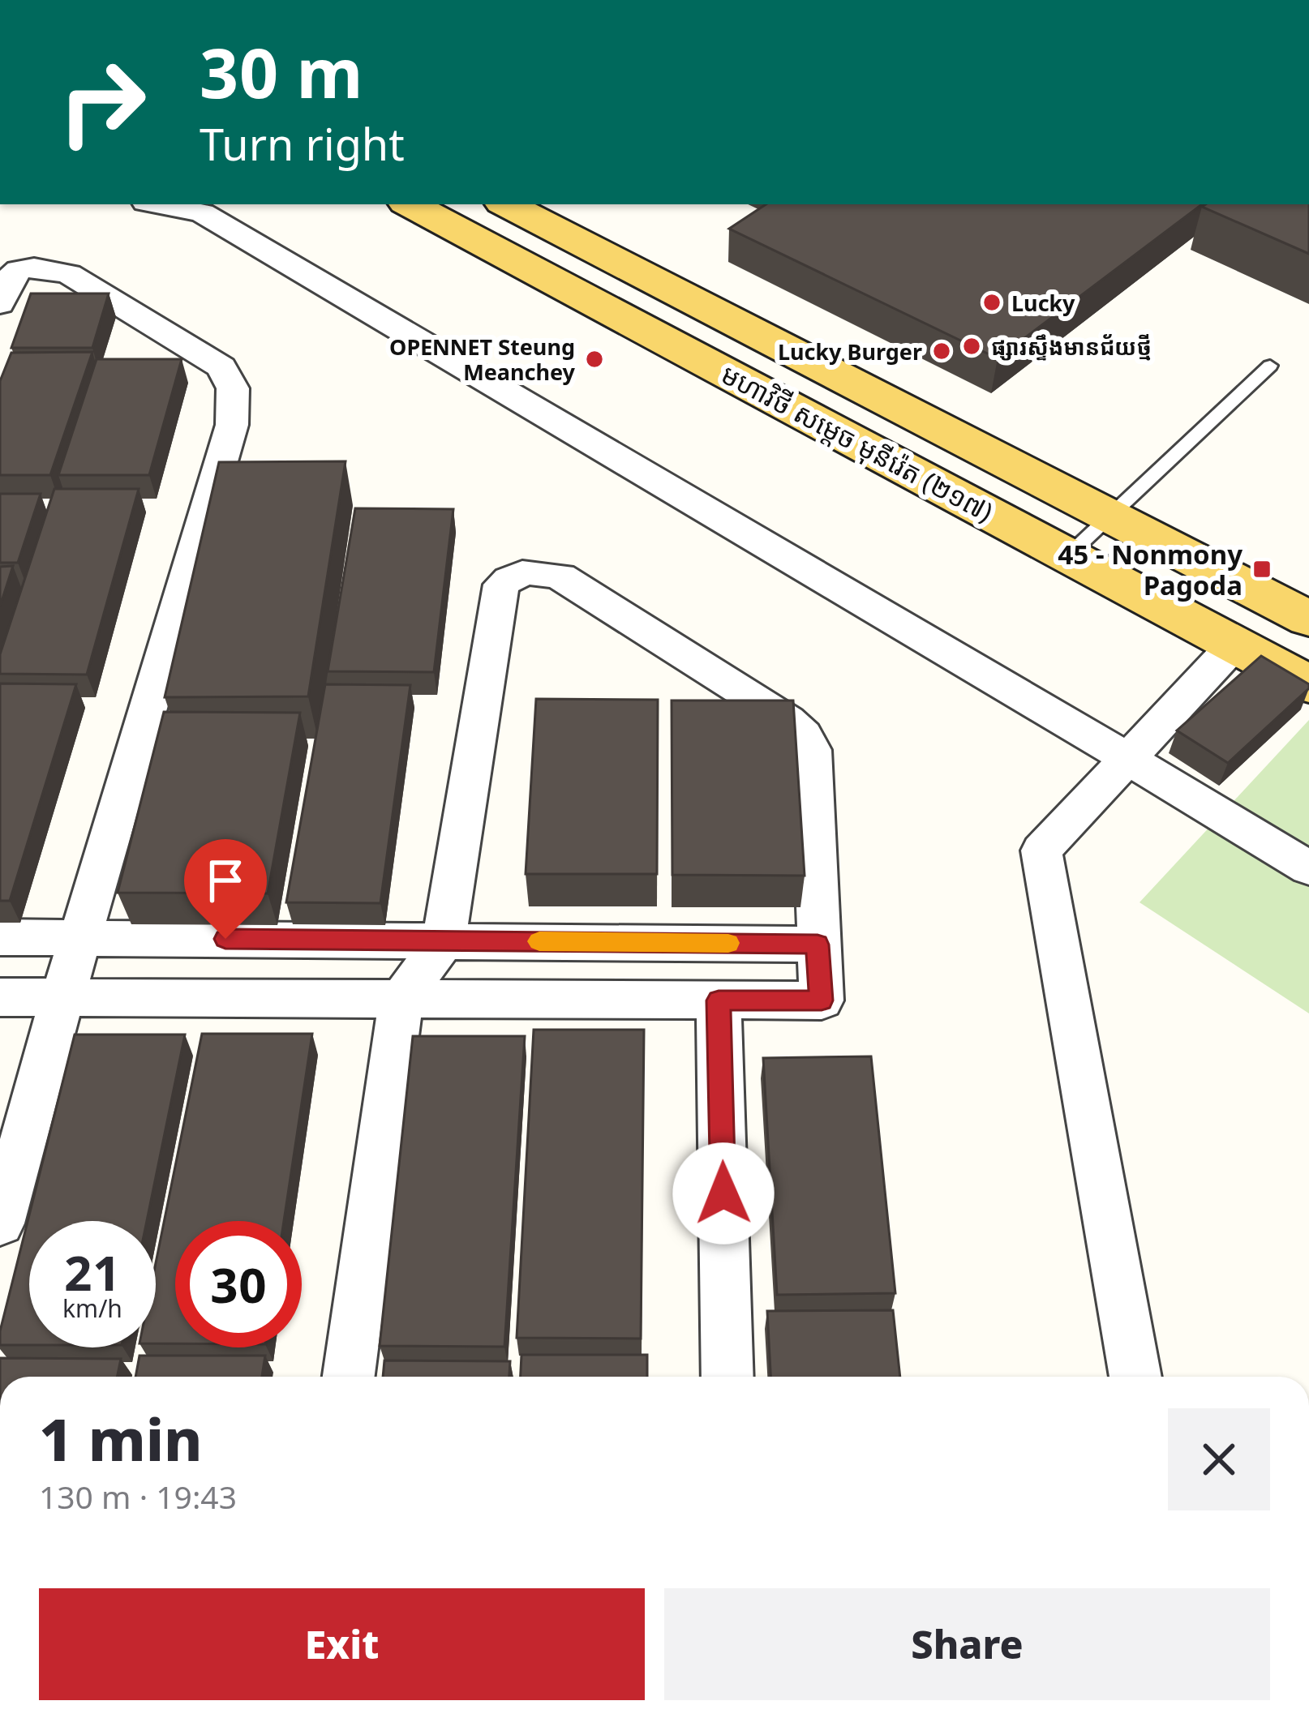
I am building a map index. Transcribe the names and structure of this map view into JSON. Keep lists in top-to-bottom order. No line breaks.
{"streets":{"main road":["មហាវិថី សម្តេច មុនីរ៉េត (២១៧)"]},"places":{"other":["Lucky","ផ្សារស្ទឹងមានជ័យថ្មី","Lucky Burger","OPENNET Steung Meanchey"],"transit":["45 - Nonmony Pagoda"]},"page":{"turn":["30 m","Turn right"],"speed":"21 km/h","limit":"30","heading":["1 min","130 m · 19:43"],"buttons":["Exit","Share"]}}
